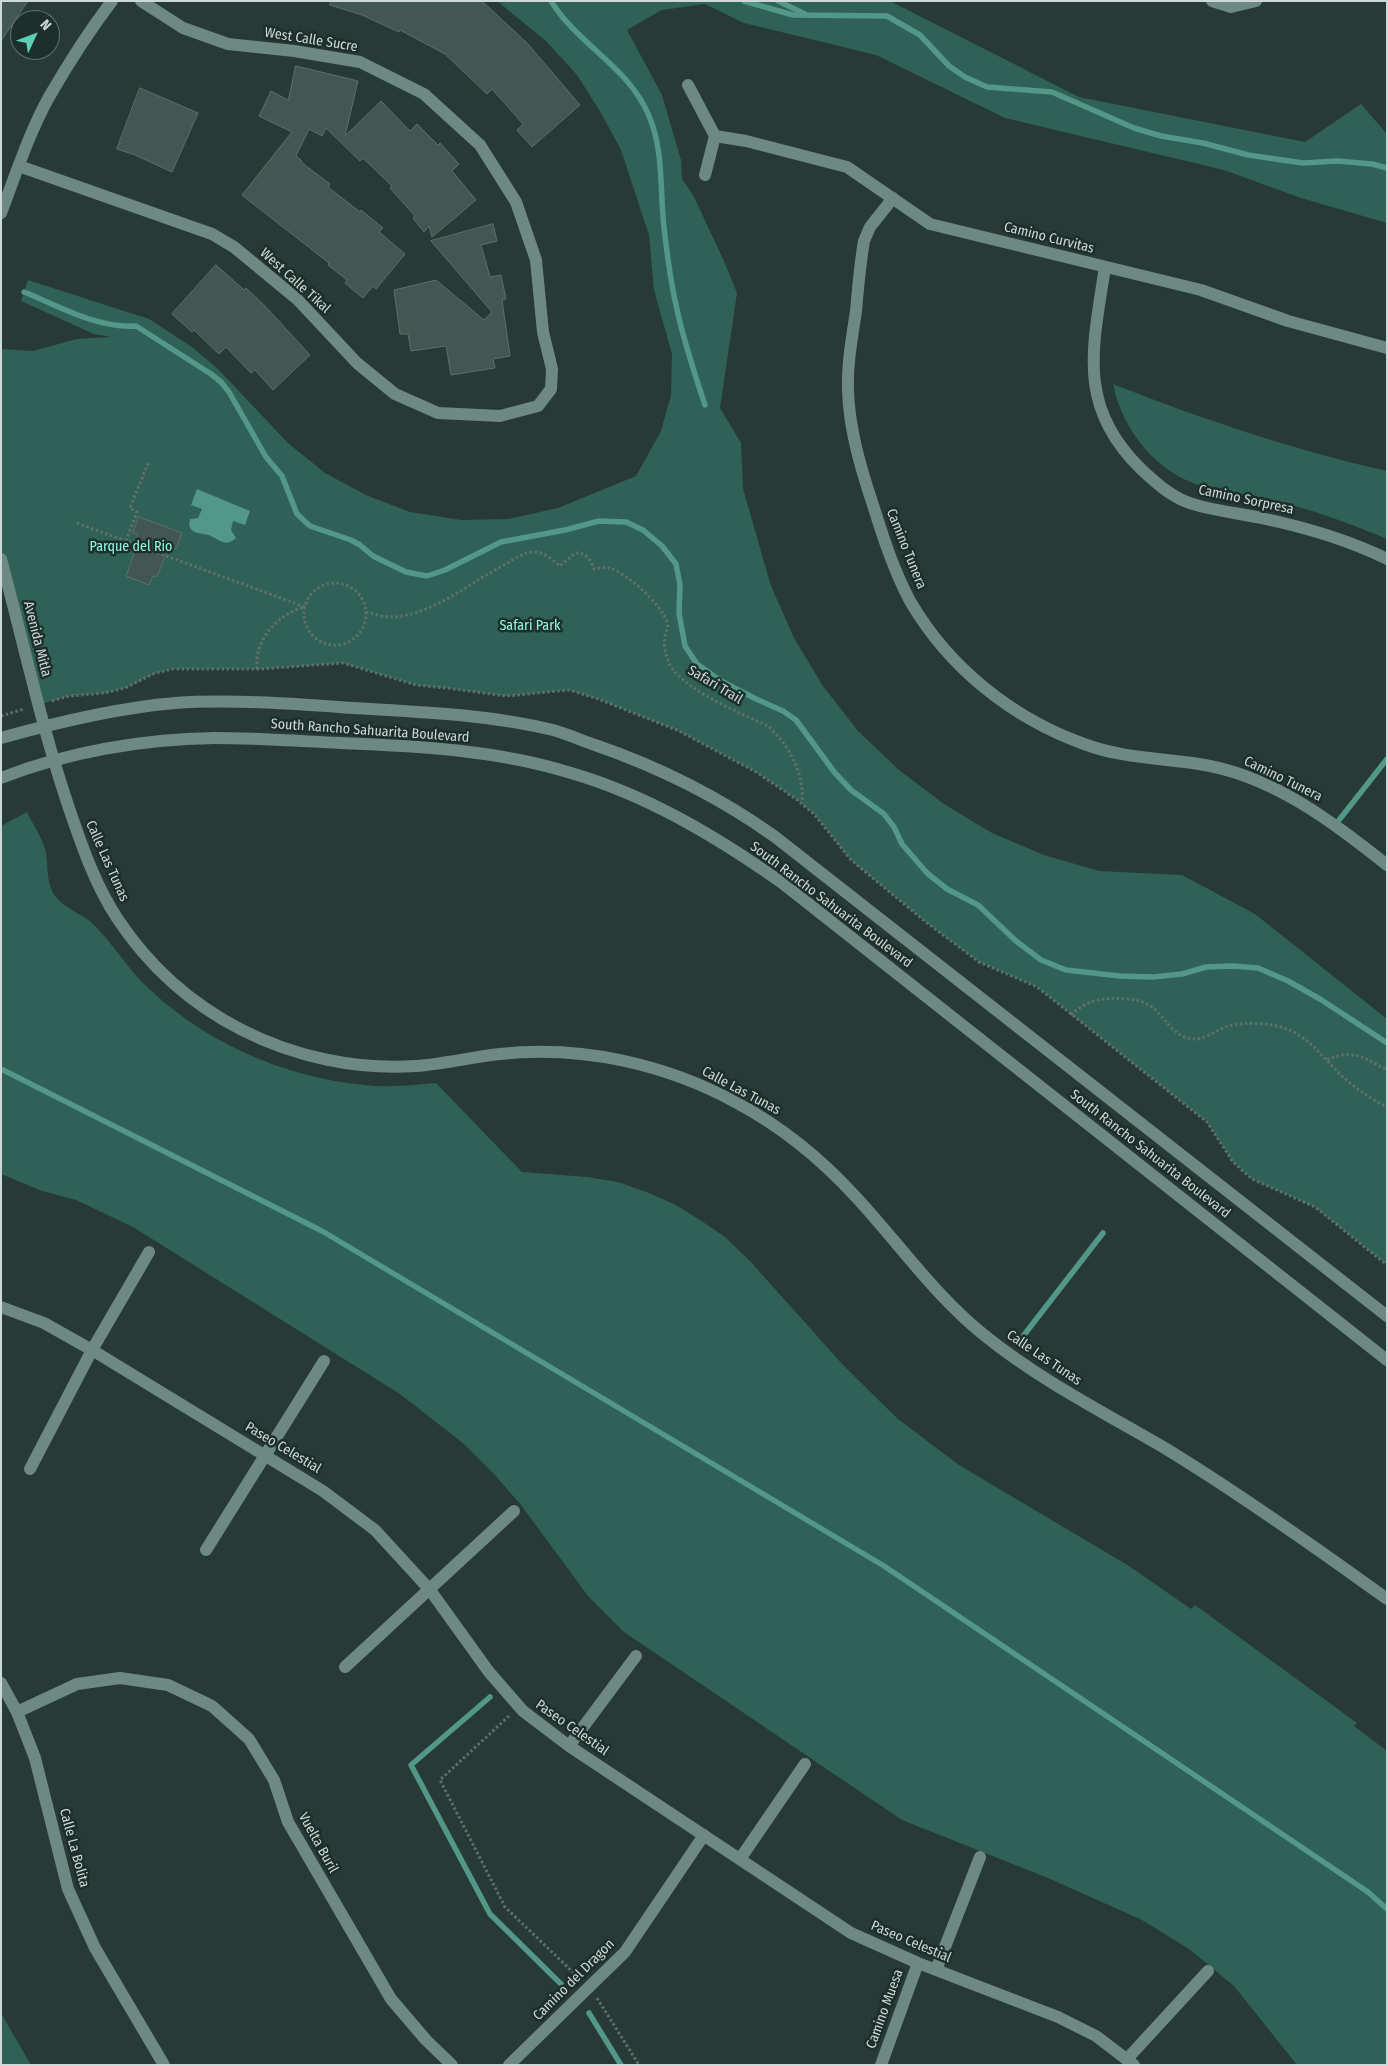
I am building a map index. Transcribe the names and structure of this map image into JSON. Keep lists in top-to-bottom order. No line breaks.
{"streets":{"street":["West Calle Sucre","Camino Curvitas","West Calle Tikal","Camino Sorpresa","Camino Tunera","Avenida Mitla","South Rancho Sahuarita Boulevard","Calle Las Tunas","Paseo Celestial","Vuelta Buril","Calle La Bolita","Camino del Dragon","Camino Muesa"],"path":["Safari Trail"]},"crossings":[["West Calle Sucre","West Calle Tikal"],["Camino Curvitas","Camino Sorpresa"],["Camino Curvitas","Camino Tunera"],["Avenida Mitla","South Rancho Sahuarita Boulevard"],["Avenida Mitla","Calle Las Tunas"],["South Rancho Sahuarita Boulevard","Calle Las Tunas"],["Paseo Celestial","Camino del Dragon"],["Paseo Celestial","Camino Muesa"],["Vuelta Buril","Calle La Bolita"]],"parks":["Parque del Rio","Safari Park"],"north":"top right"}
